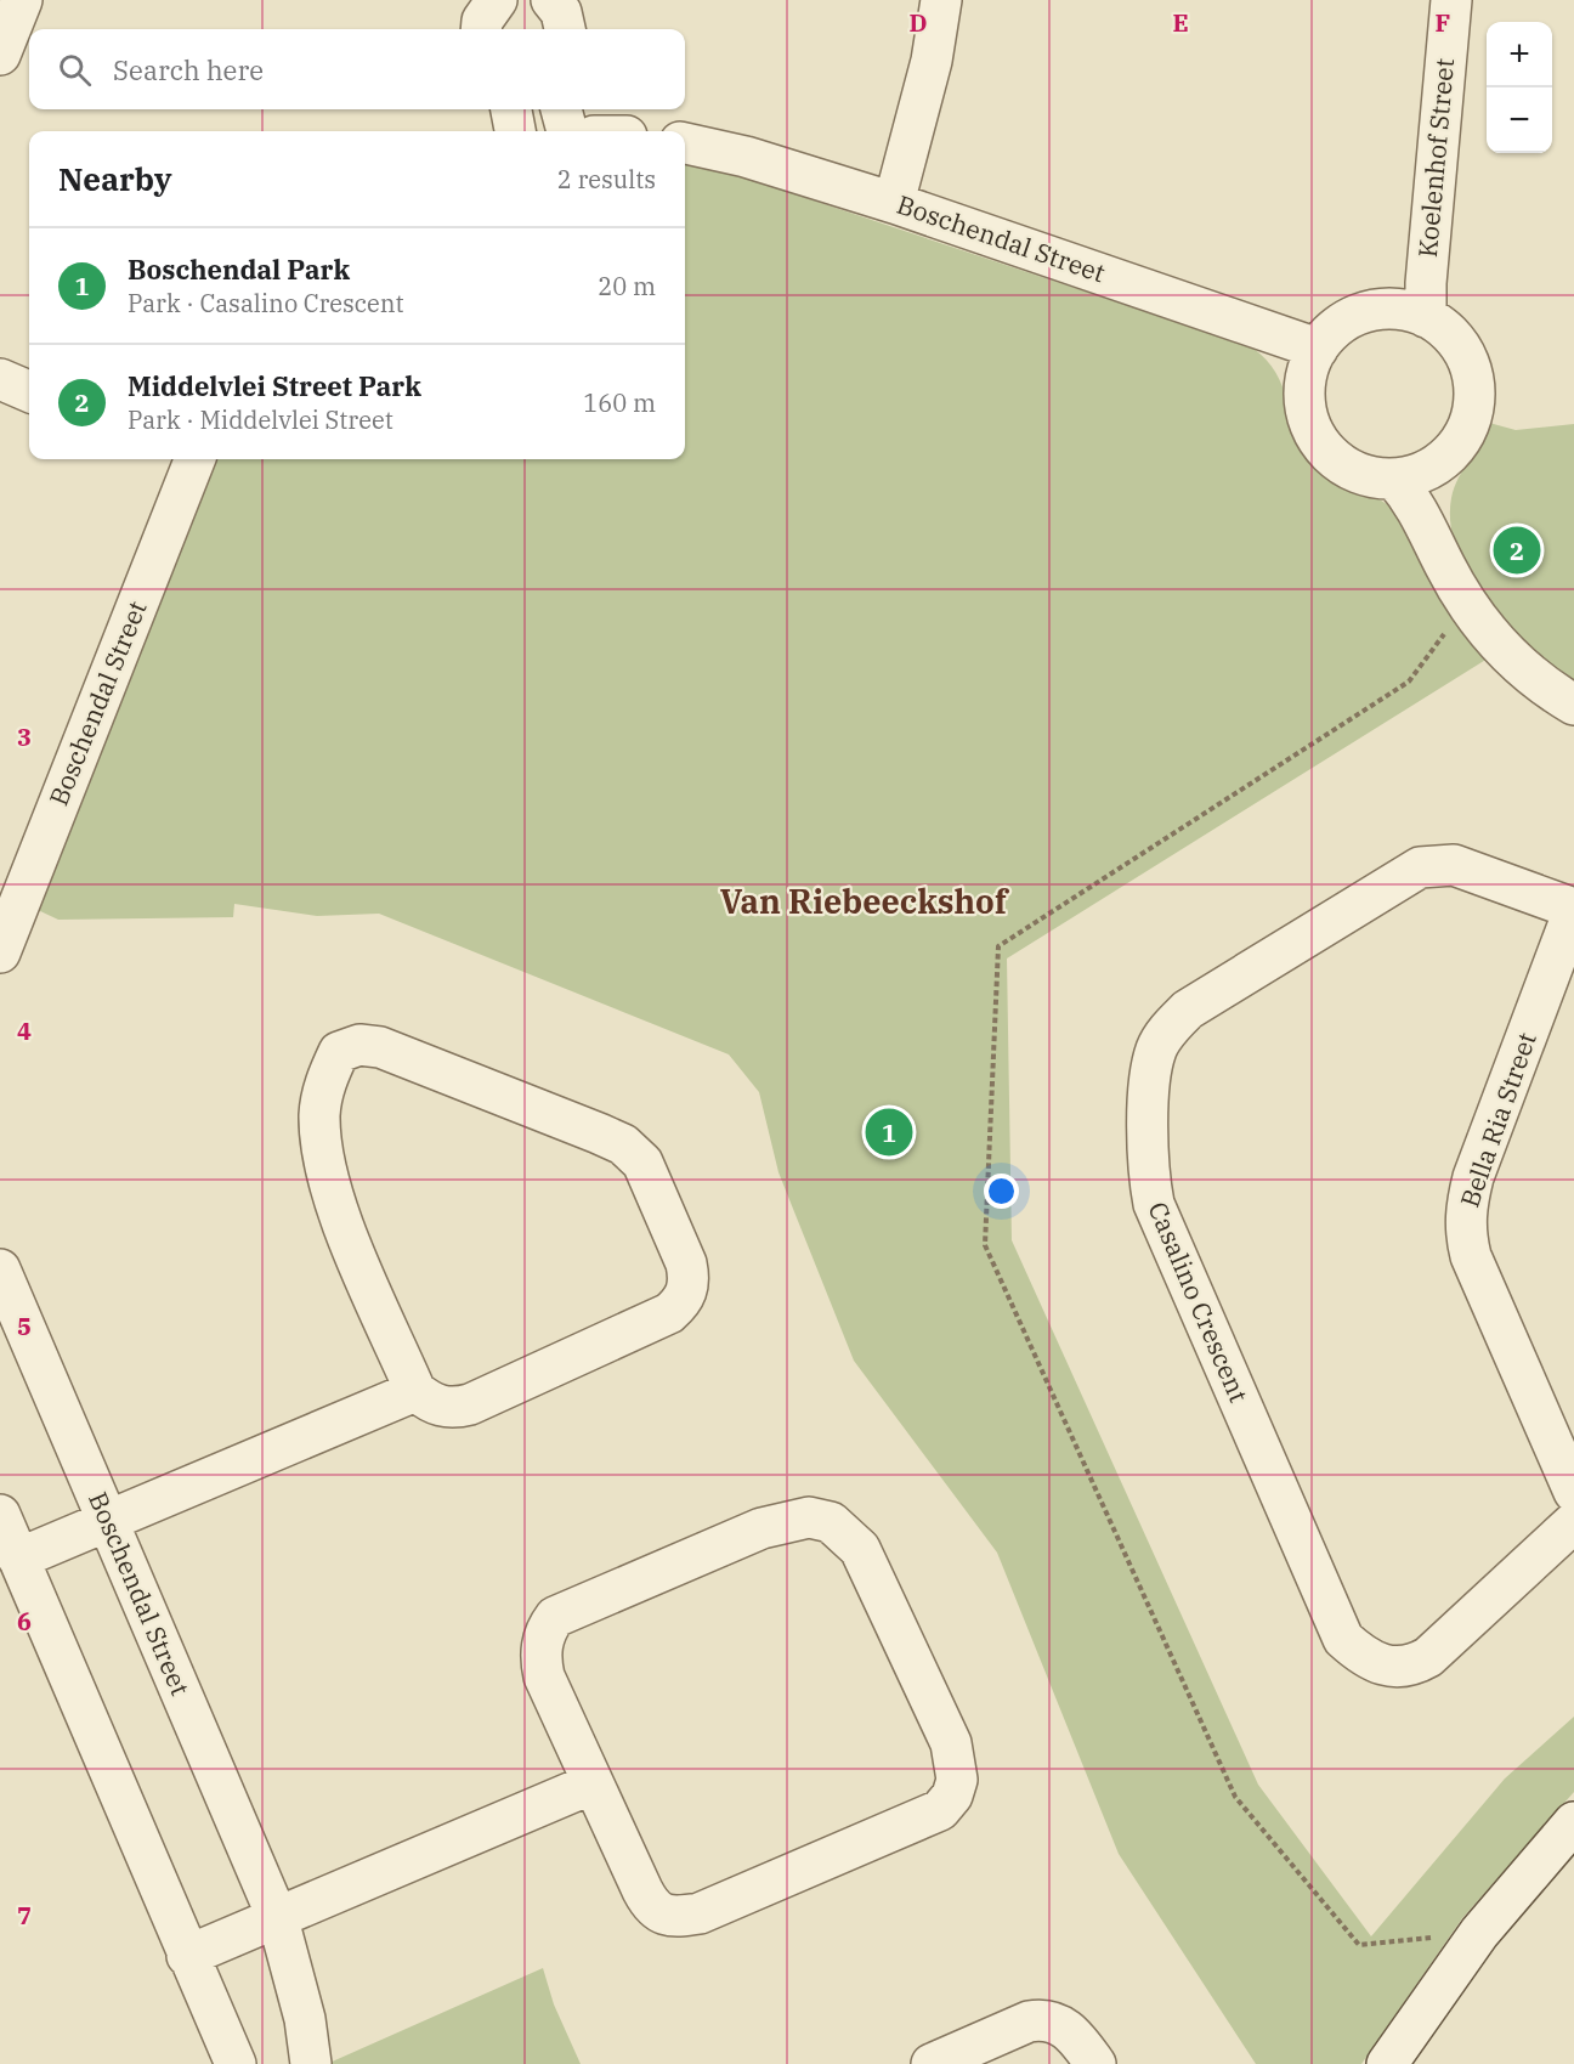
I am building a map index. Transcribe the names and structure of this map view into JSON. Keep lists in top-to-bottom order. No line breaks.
{"streets":{"street":["Koelenhof Street","Boschendal Street","Bella Ria Street","Casalino Crescent"]},"crossings":[["Koelenhof Street","Boschendal Street"],["Bella Ria Street","Casalino Crescent"]],"districts":["Van Riebeeckshof"],"page":{"map_buttons":["+","−"],"search":"Search here","heading":["Nearby","2 results"],"list":[{"mark":"1","name":"Boschendal Park","note":"Park · Casalino Crescent","value":"20 m"},{"mark":"2","name":"Middelvlei Street Park","note":"Park · Middelvlei Street","value":"160 m"}],"pins":["2","1"]},"grid":{"columns":["D","E","F"],"rows":["3","4","5","6","7"]}}
